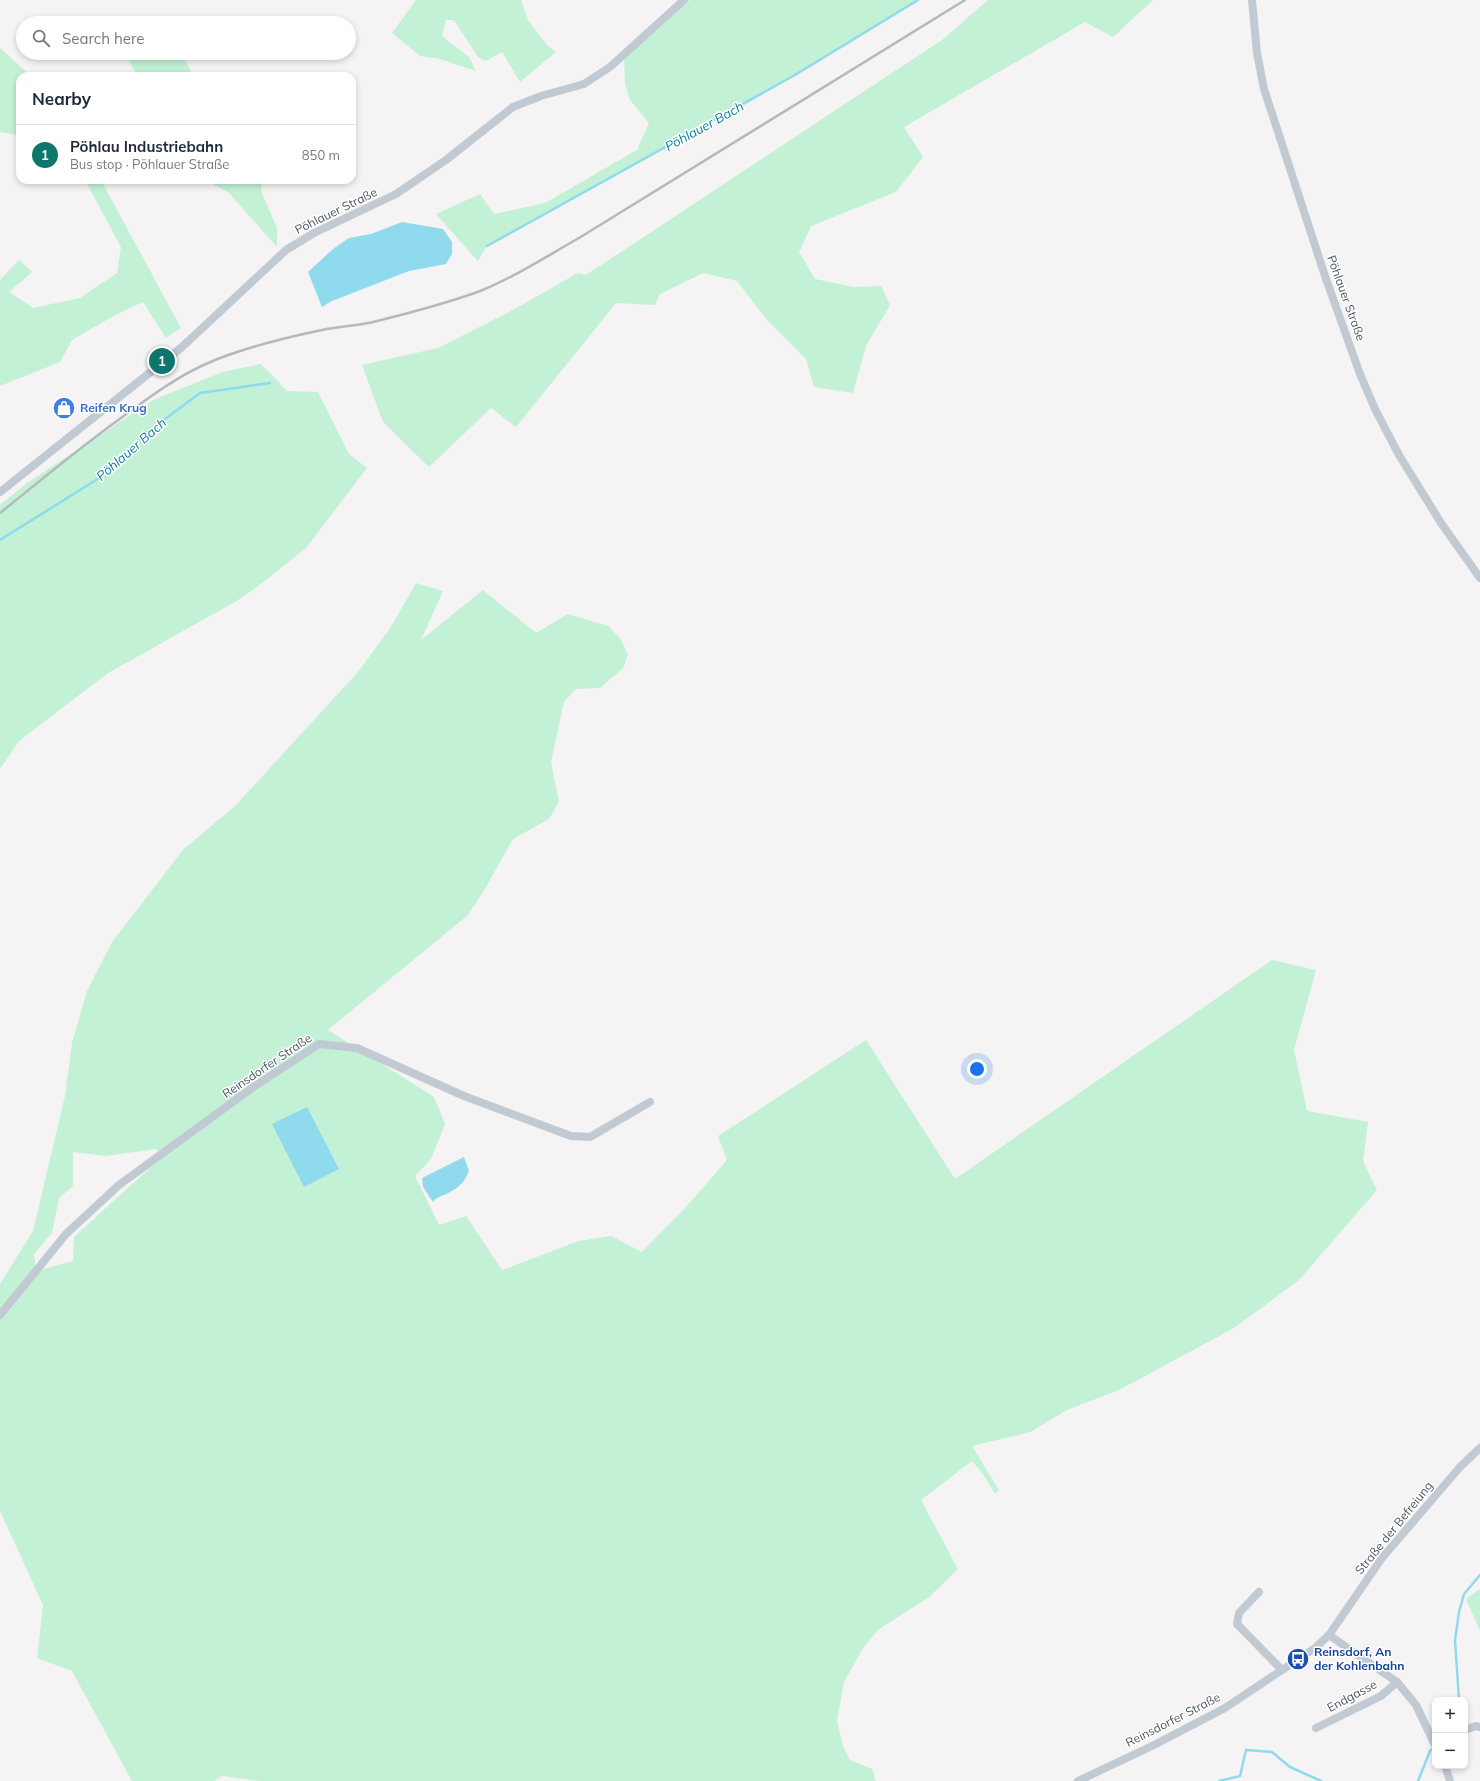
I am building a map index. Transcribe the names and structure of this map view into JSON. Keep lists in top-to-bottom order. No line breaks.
{"streets":{"street":["Pöhlauer Straße","Reinsdorfer Straße","Straße der Befreiung","Endgasse"]},"crossings":[["Reinsdorfer Straße","Straße der Befreiung"]],"water":["Pöhlauer Bach"],"places":{"shop":["Reifen Krug"],"bus stop":["Reinsdorf, An der Kohlenbahn"]},"page":{"search":"Search here","heading":"Nearby","list":[{"mark":"1","name":"Pöhlau Industriebahn","note":"Bus stop · Pöhlauer Straße","value":"850 m"}],"pins":"1","map_buttons":["+","−"]}}
